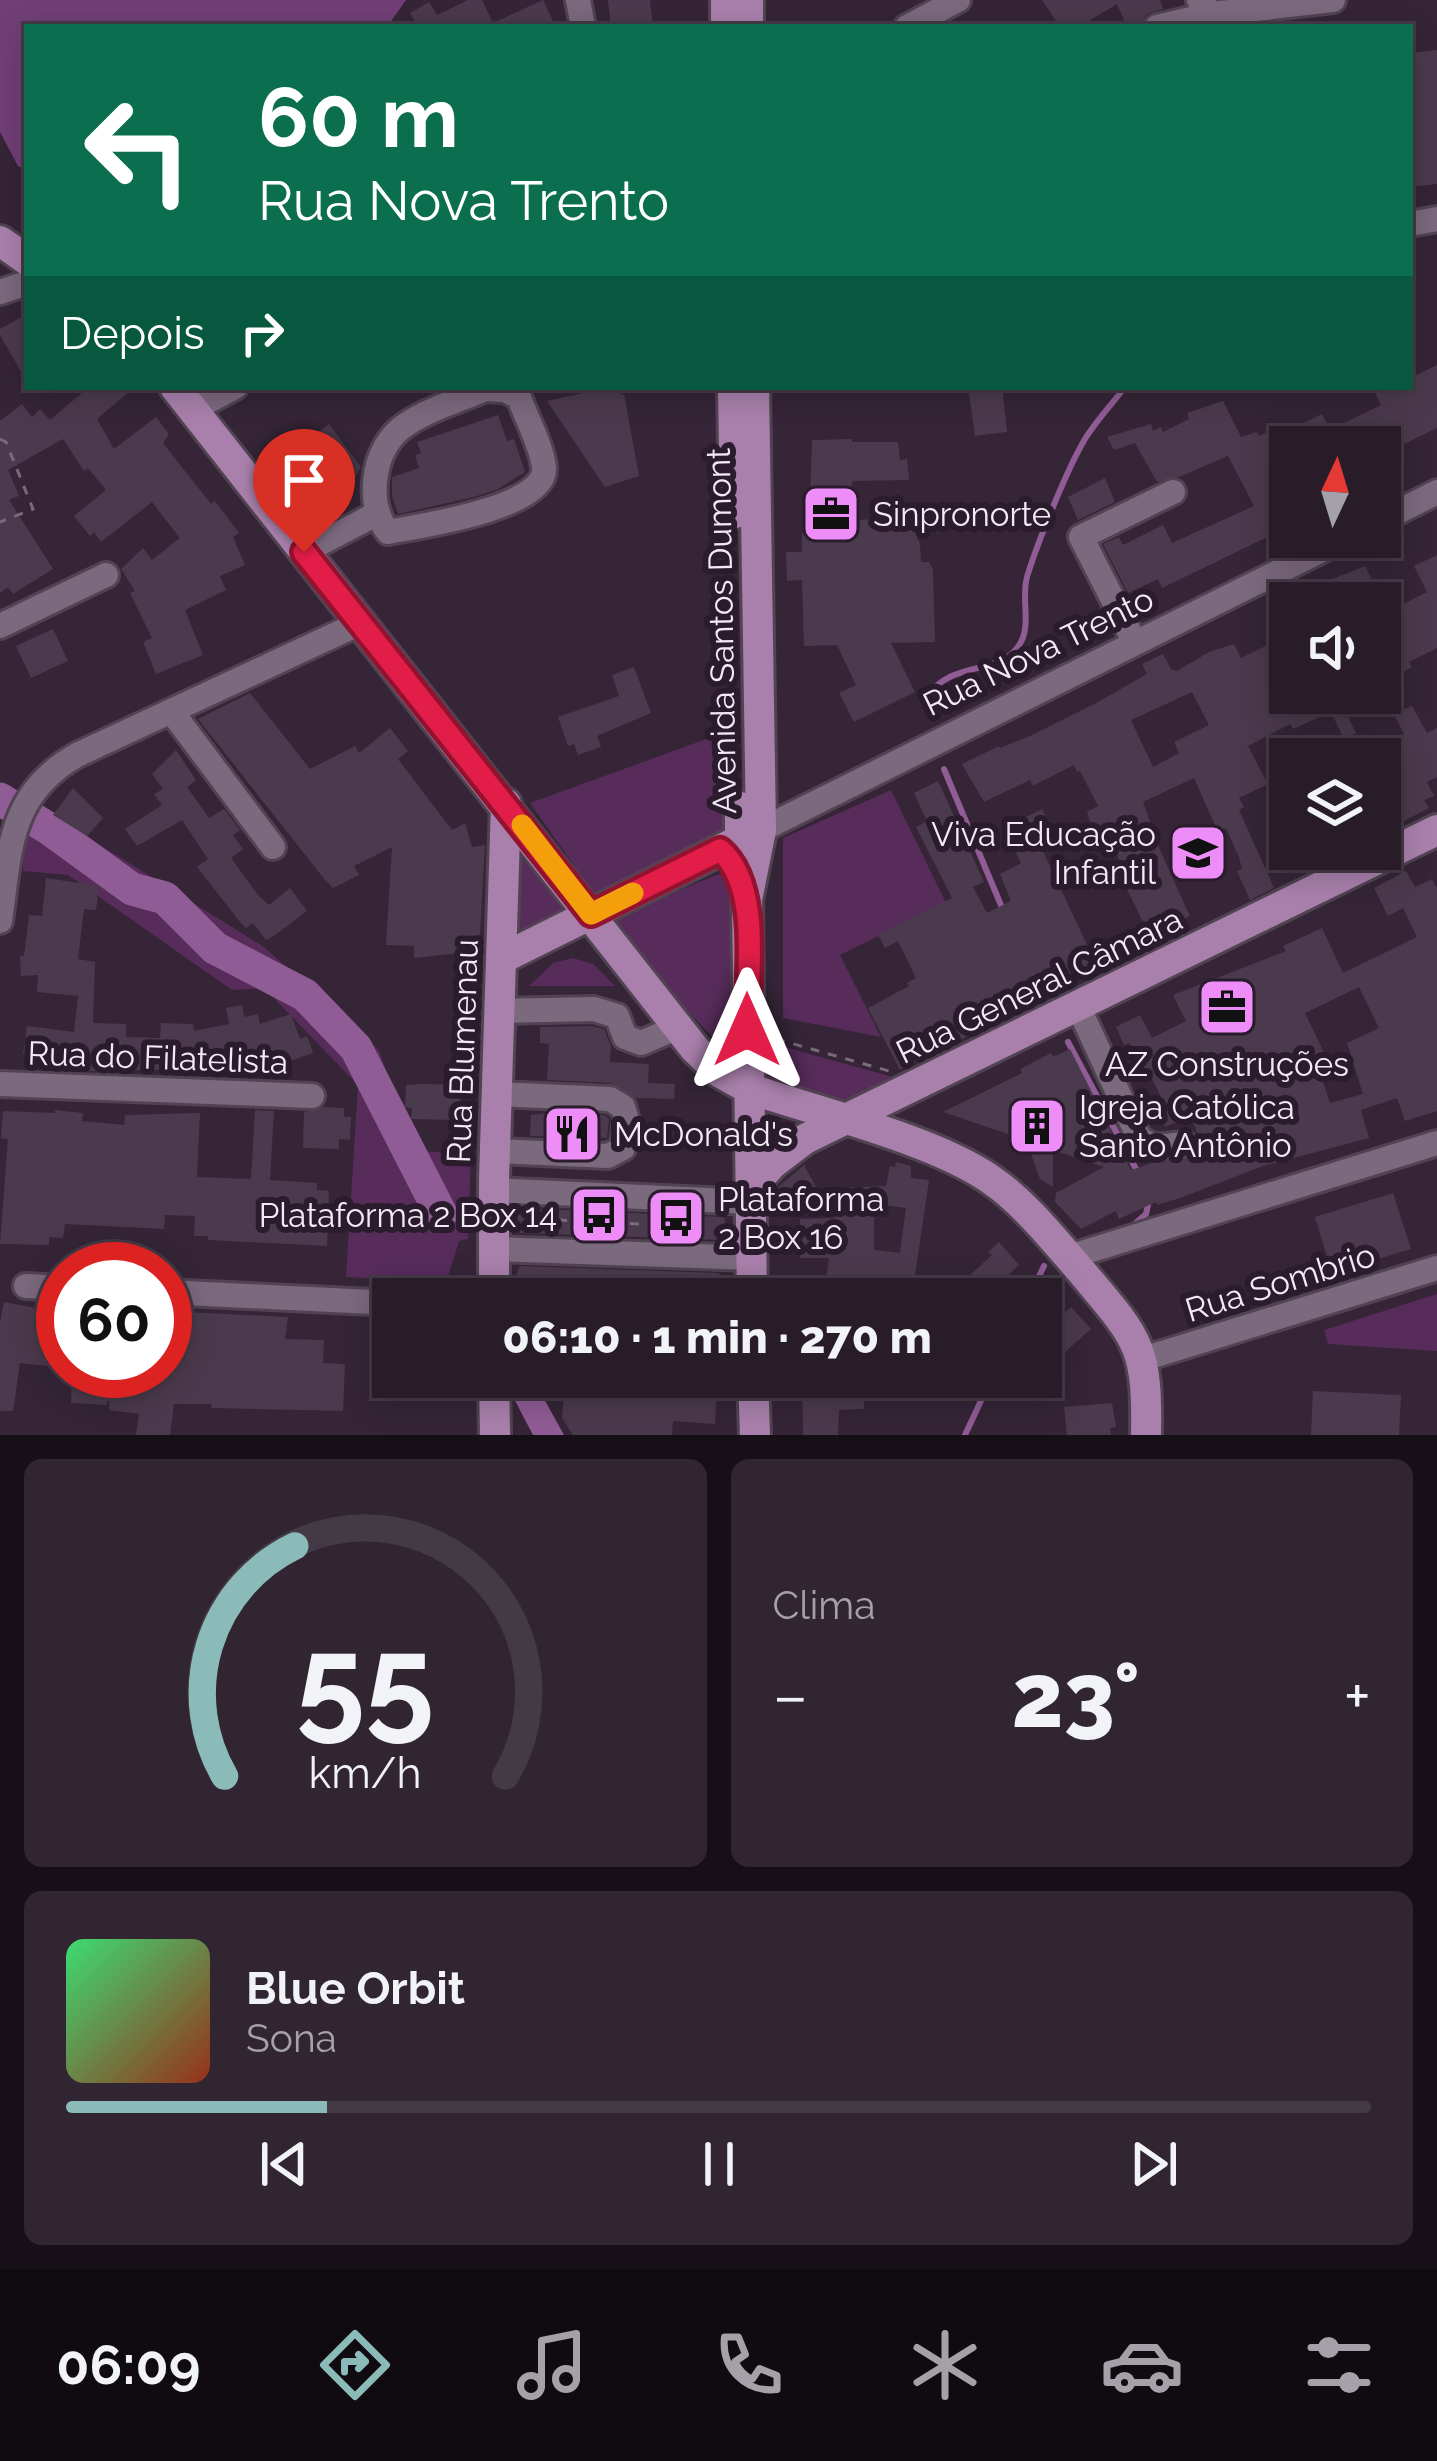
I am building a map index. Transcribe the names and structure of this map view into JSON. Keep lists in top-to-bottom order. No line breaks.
{"streets":{"main road":["Avenida Santos Dumont","Rua Nova Trento","Rua General Câmara","Rua Blumenau"],"street":["Rua do Filatelista","Rua Sombrio"]},"crossings":[["Avenida Santos Dumont","Rua Nova Trento"],["Rua Nova Trento","Rua Blumenau"]],"places":{"office":["Sinpronorte","AZ Construções"],"school or university":["Viva Educação Infantil"],"building":["Igreja Católica Santo Antônio"],"restaurant":["McDonald's"],"bus stop":["Plataforma 2 Box 14","Plataforma 2 Box 16"]},"north":"top","page":{"turn":["60 m","Rua Nova Trento"],"then":"Depois","limit":"60","trip":"06:10 · 1 min · 270 m","tile":"Clima","heat":["−","23°","+"],"song":["Blue Orbit","Sona"],"tabs":"06:09","gauge":["55","km/h"]}}
